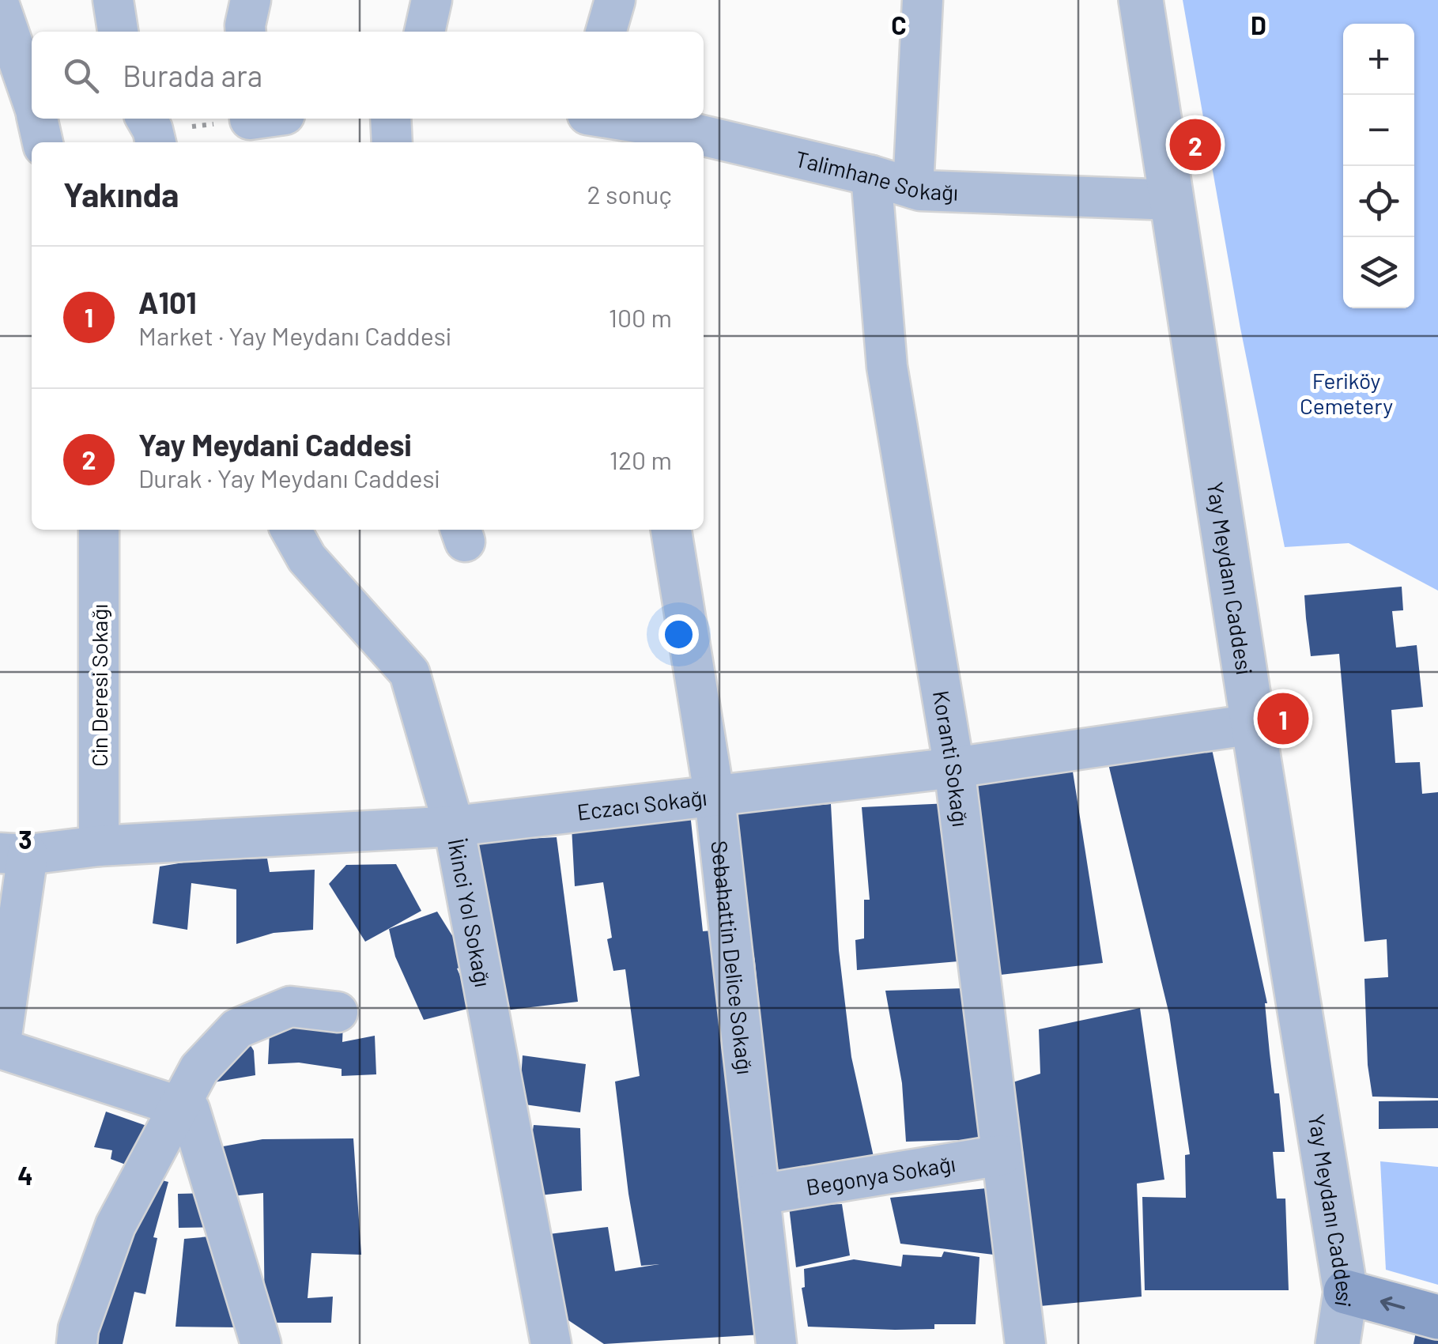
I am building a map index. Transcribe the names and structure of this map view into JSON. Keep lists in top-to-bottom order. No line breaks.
{"streets":{"street":["Talimhane Sokağı","Yay Meydanı Caddesi","Cin Deresi Sokağı","Koranti Sokağı","Eczacı Sokağı","İkinci Yol Sokağı","Sebahattin Delice Sokağı","Begonya Sokağı"]},"crossings":[["Talimhane Sokağı","Yay Meydanı Caddesi"],["Talimhane Sokağı","Koranti Sokağı"],["Yay Meydanı Caddesi","Eczacı Sokağı"],["Cin Deresi Sokağı","Eczacı Sokağı"],["Koranti Sokağı","Eczacı Sokağı"],["Koranti Sokağı","Begonya Sokağı"],["Eczacı Sokağı","İkinci Yol Sokağı"],["Eczacı Sokağı","Sebahattin Delice Sokağı"],["Sebahattin Delice Sokağı","Begonya Sokağı"]],"parks":["Feriköy Cemetery"],"page":{"map_buttons":["+","−"],"search":"Burada ara","pins":["2","1"],"heading":["Yakında","2 sonuç"],"list":[{"mark":"1","name":"A101","note":"Market · Yay Meydanı Caddesi","value":"100 m"},{"mark":"2","name":"Yay Meydani Caddesi","note":"Durak · Yay Meydanı Caddesi","value":"120 m"}]},"grid":{"columns":["C","D"],"rows":["3","4"]}}
